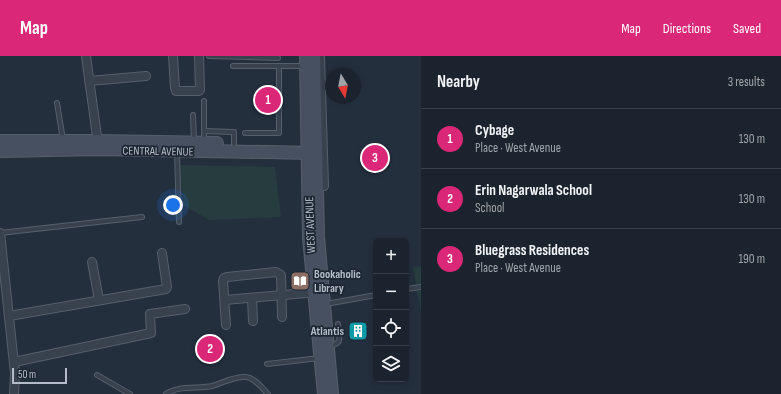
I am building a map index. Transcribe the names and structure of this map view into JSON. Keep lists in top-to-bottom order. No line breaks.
{"streets":{"street":["CENTRAL AVENUE","WEST AVENUE"]},"crossings":[["CENTRAL AVENUE","WEST AVENUE"]],"places":{"library":["Bookaholic Library"],"building":["Atlantis"]},"scale_bar":"50 m","north":"bottom","page":{"header":"Map","nav":["Map","Directions","Saved"],"heading":["Nearby","3 results"],"pins":["1","3","2"],"list":[{"mark":"1","name":"Cybage","note":"Place · West Avenue","value":"130 m"},{"mark":"2","name":"Erin Nagarwala School","note":"School","value":"130 m"},{"mark":"3","name":"Bluegrass Residences","note":"Place · West Avenue","value":"190 m"}],"map_buttons":["+","−"],"scale":"50 m"}}
